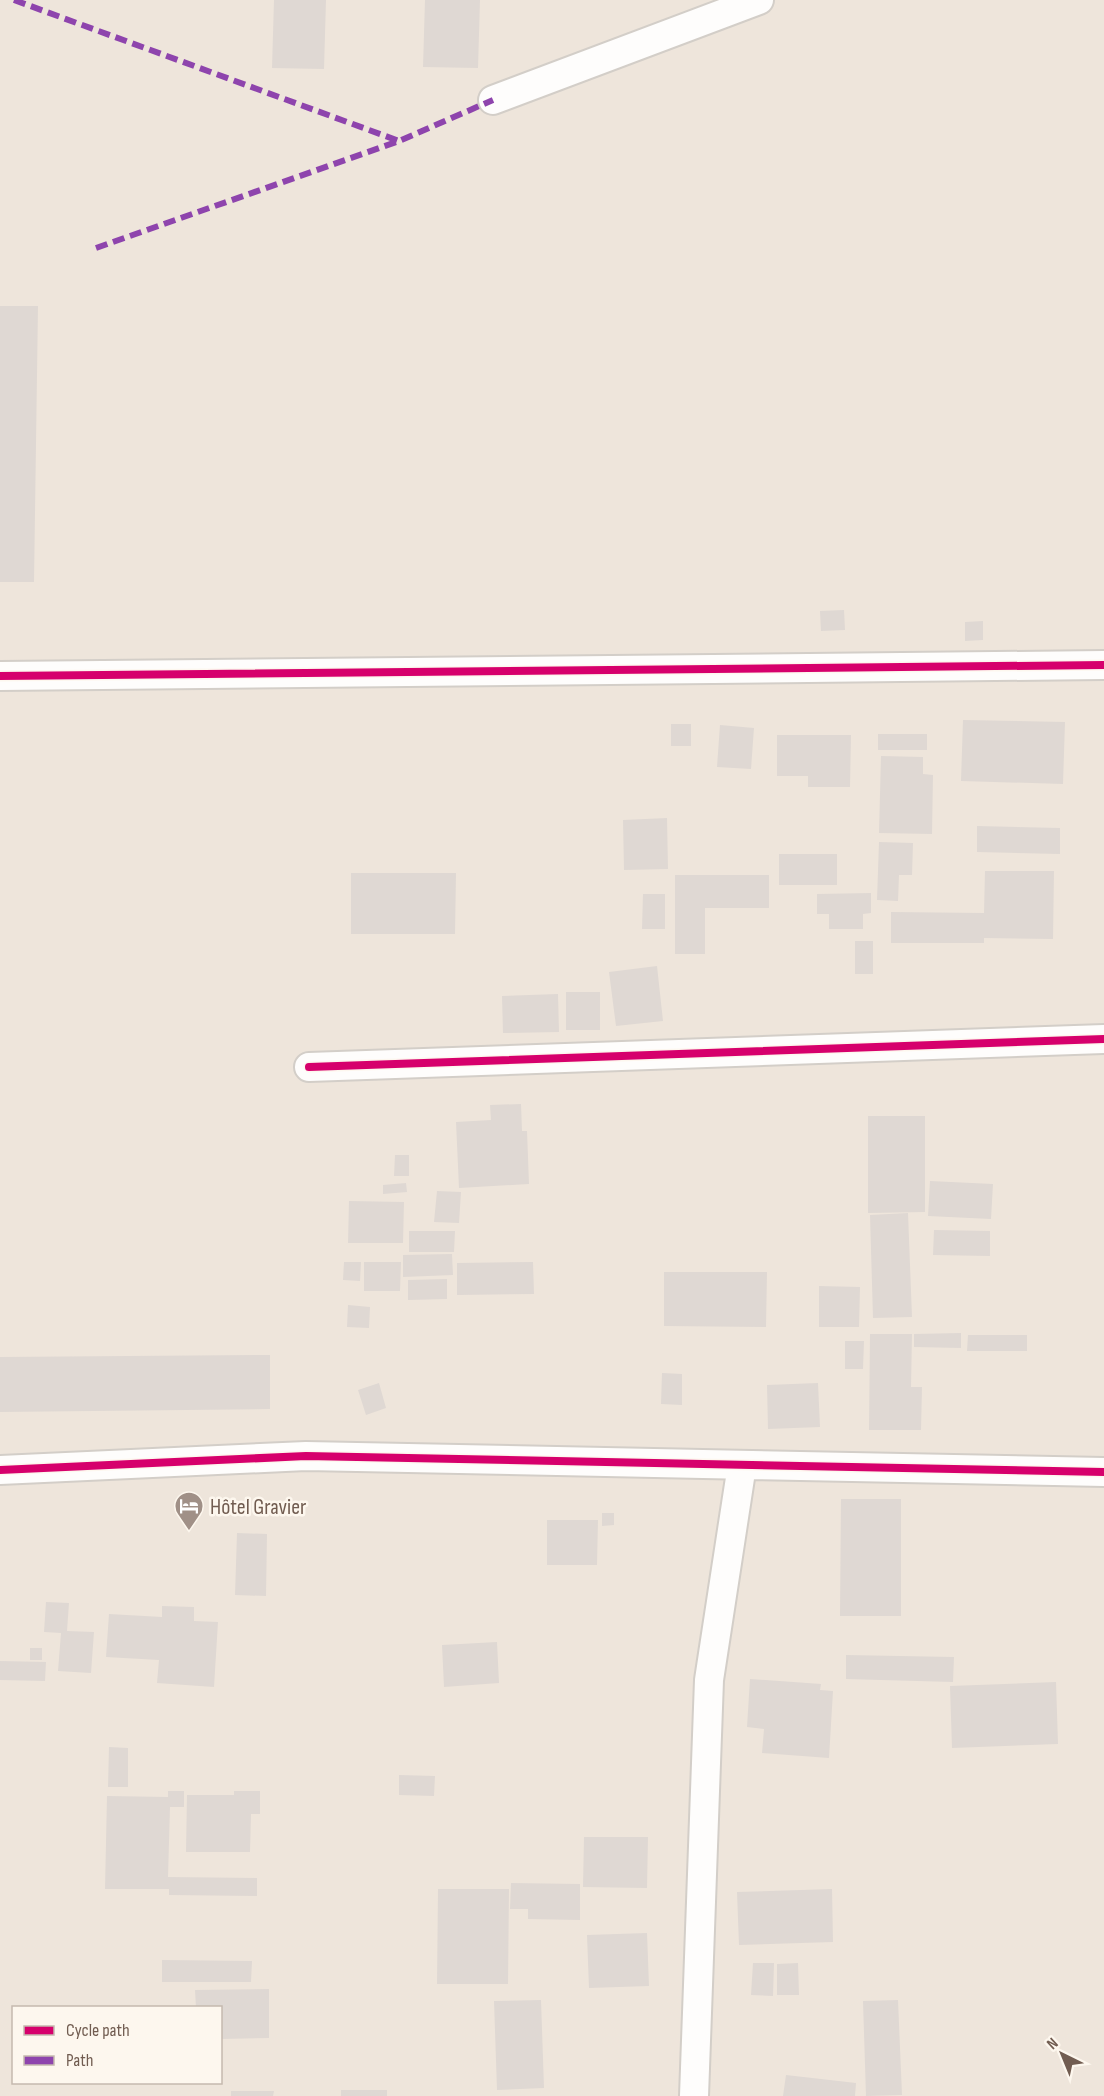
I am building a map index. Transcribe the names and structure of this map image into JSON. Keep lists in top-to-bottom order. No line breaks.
{"places":{"hotel":["Hôtel Gravier"]},"legend":["Cycle path","Path"],"north":"top left"}
